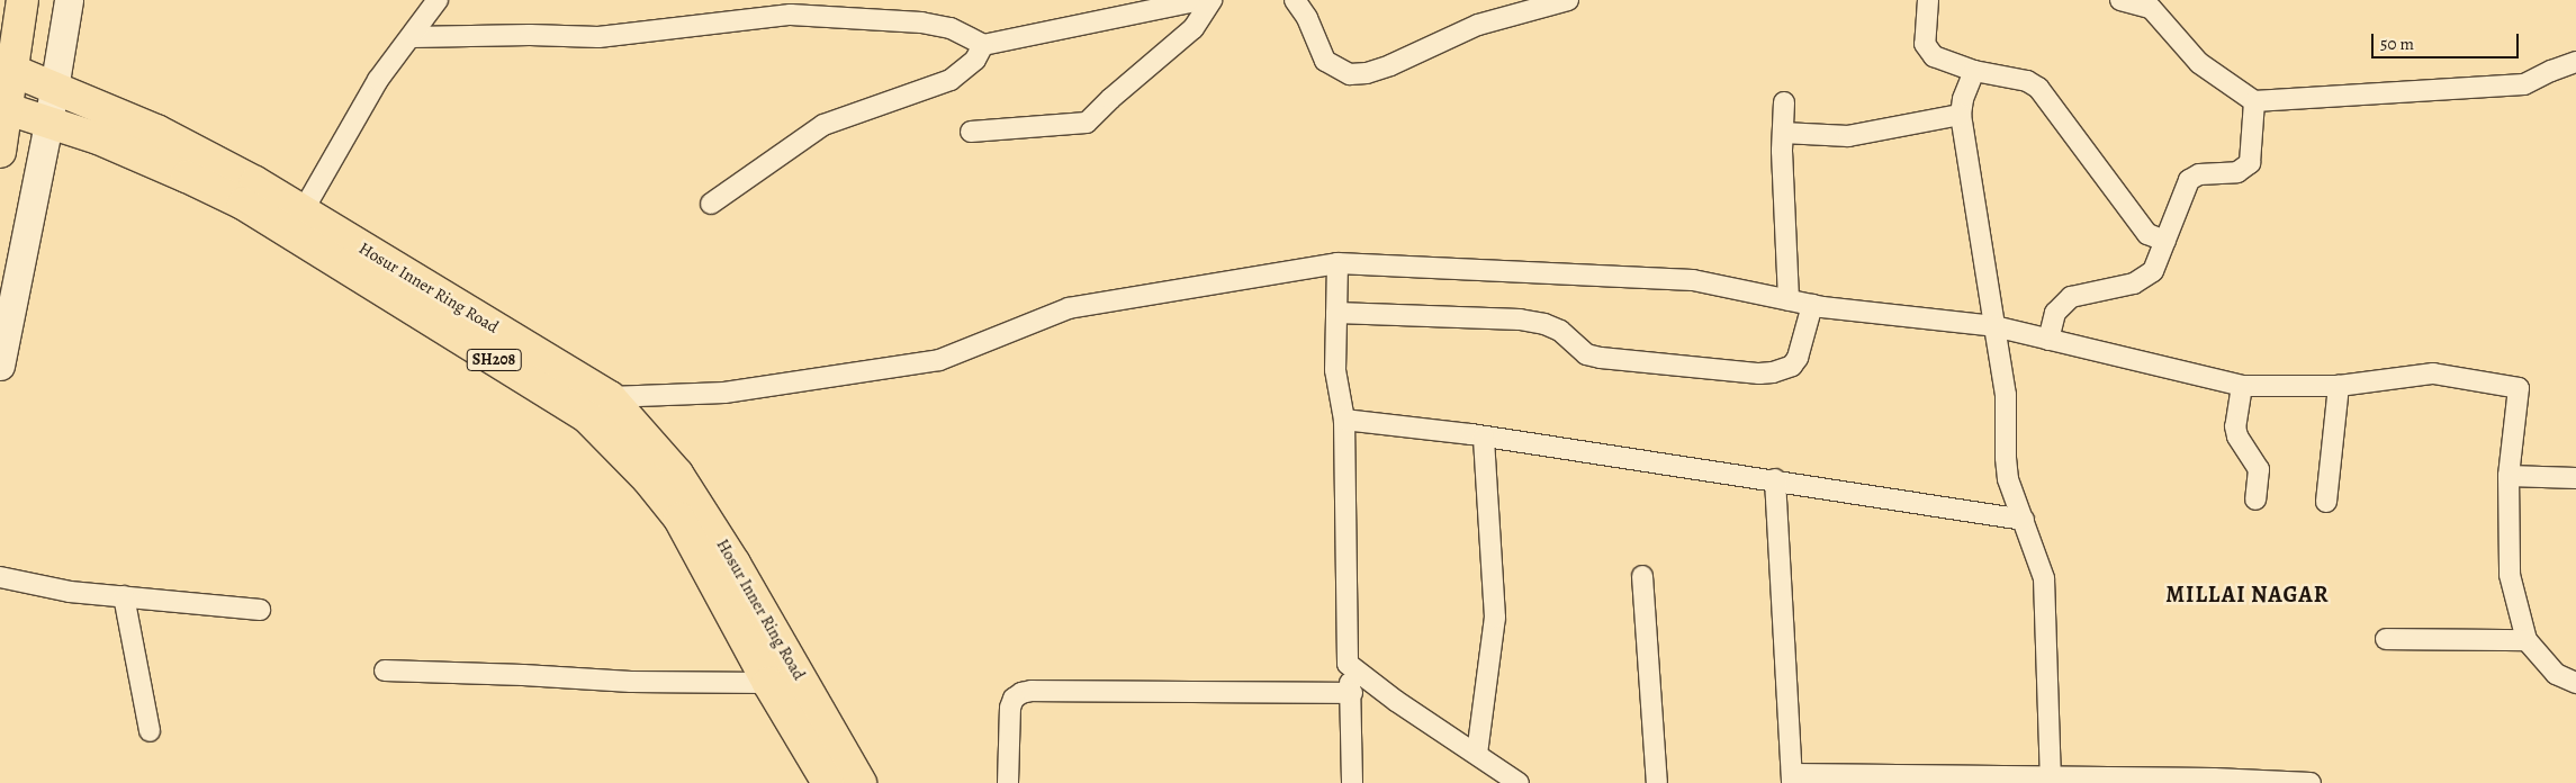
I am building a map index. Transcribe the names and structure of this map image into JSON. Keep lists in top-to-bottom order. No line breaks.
{"streets":{"main road":["Hosur Inner Ring Road","SH208"]},"districts":["MILLAI NAGAR"],"scale_bar":"50 m"}
